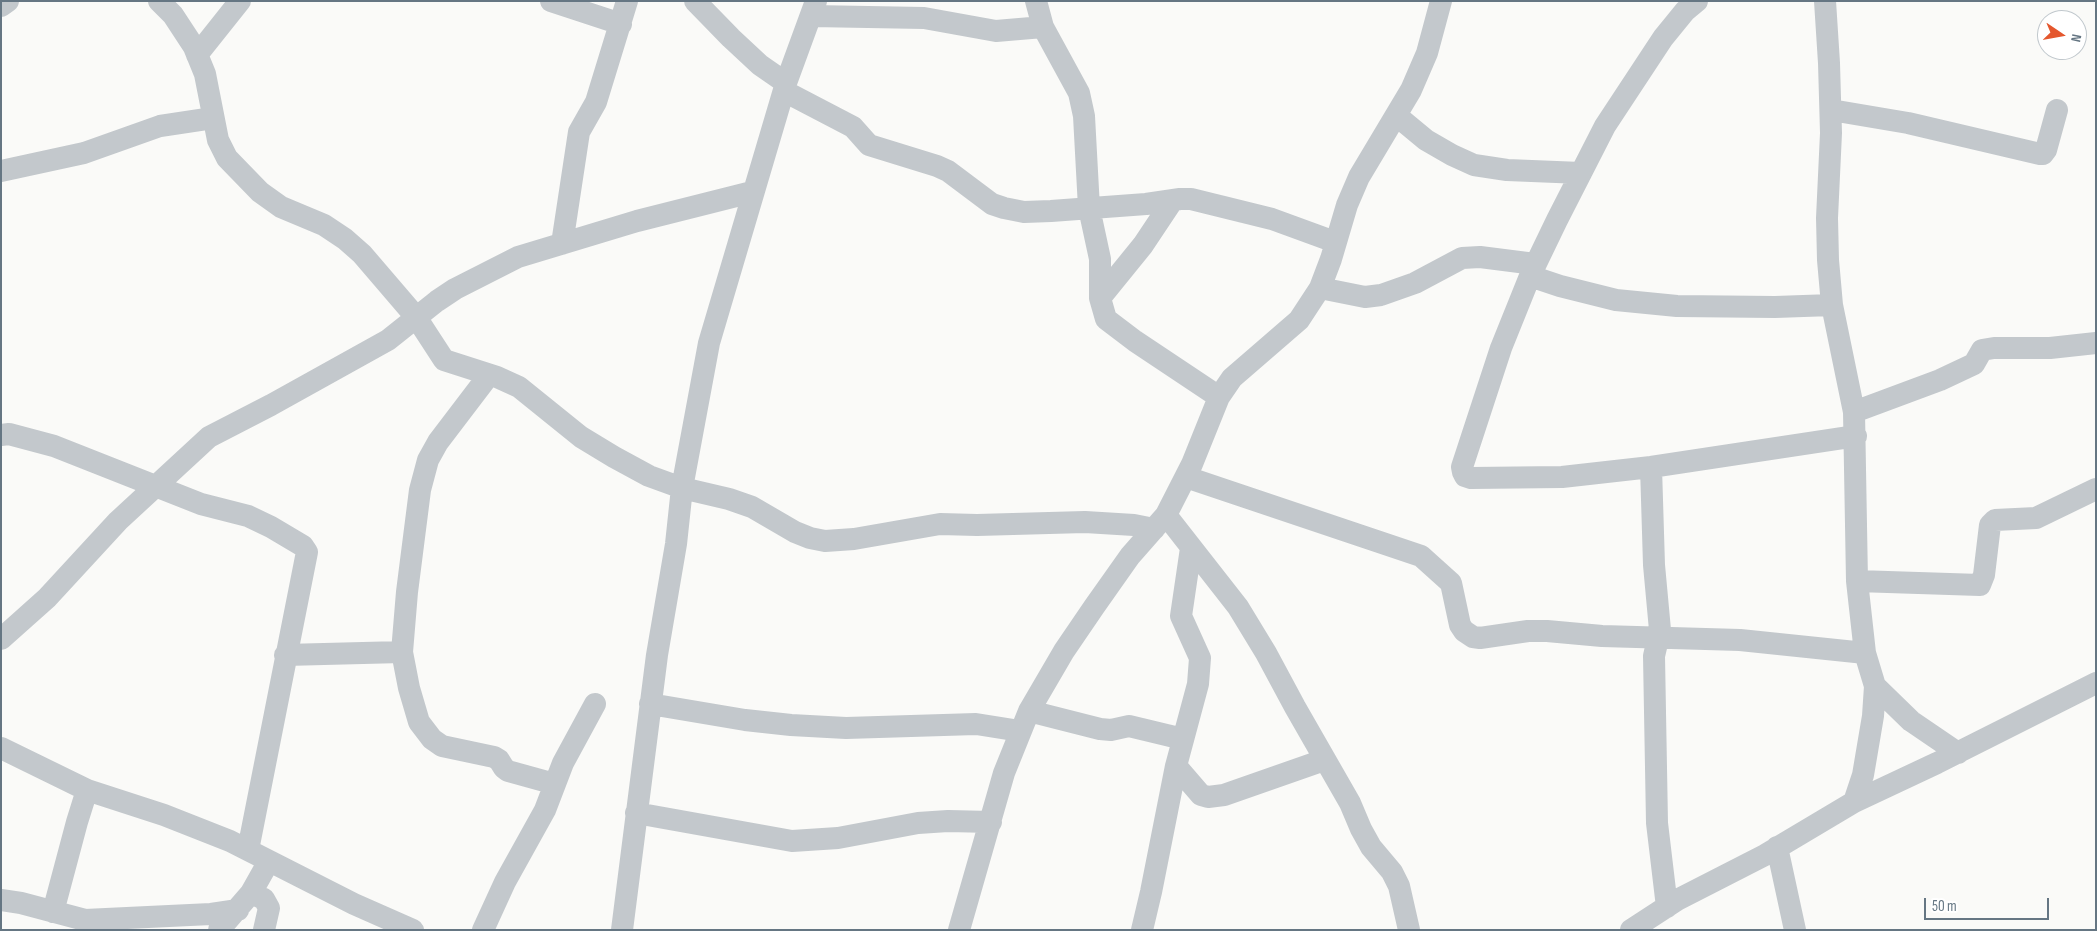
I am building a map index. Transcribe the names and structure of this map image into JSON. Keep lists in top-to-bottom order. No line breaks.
{"scale_bar":"50 m","north":"right"}
